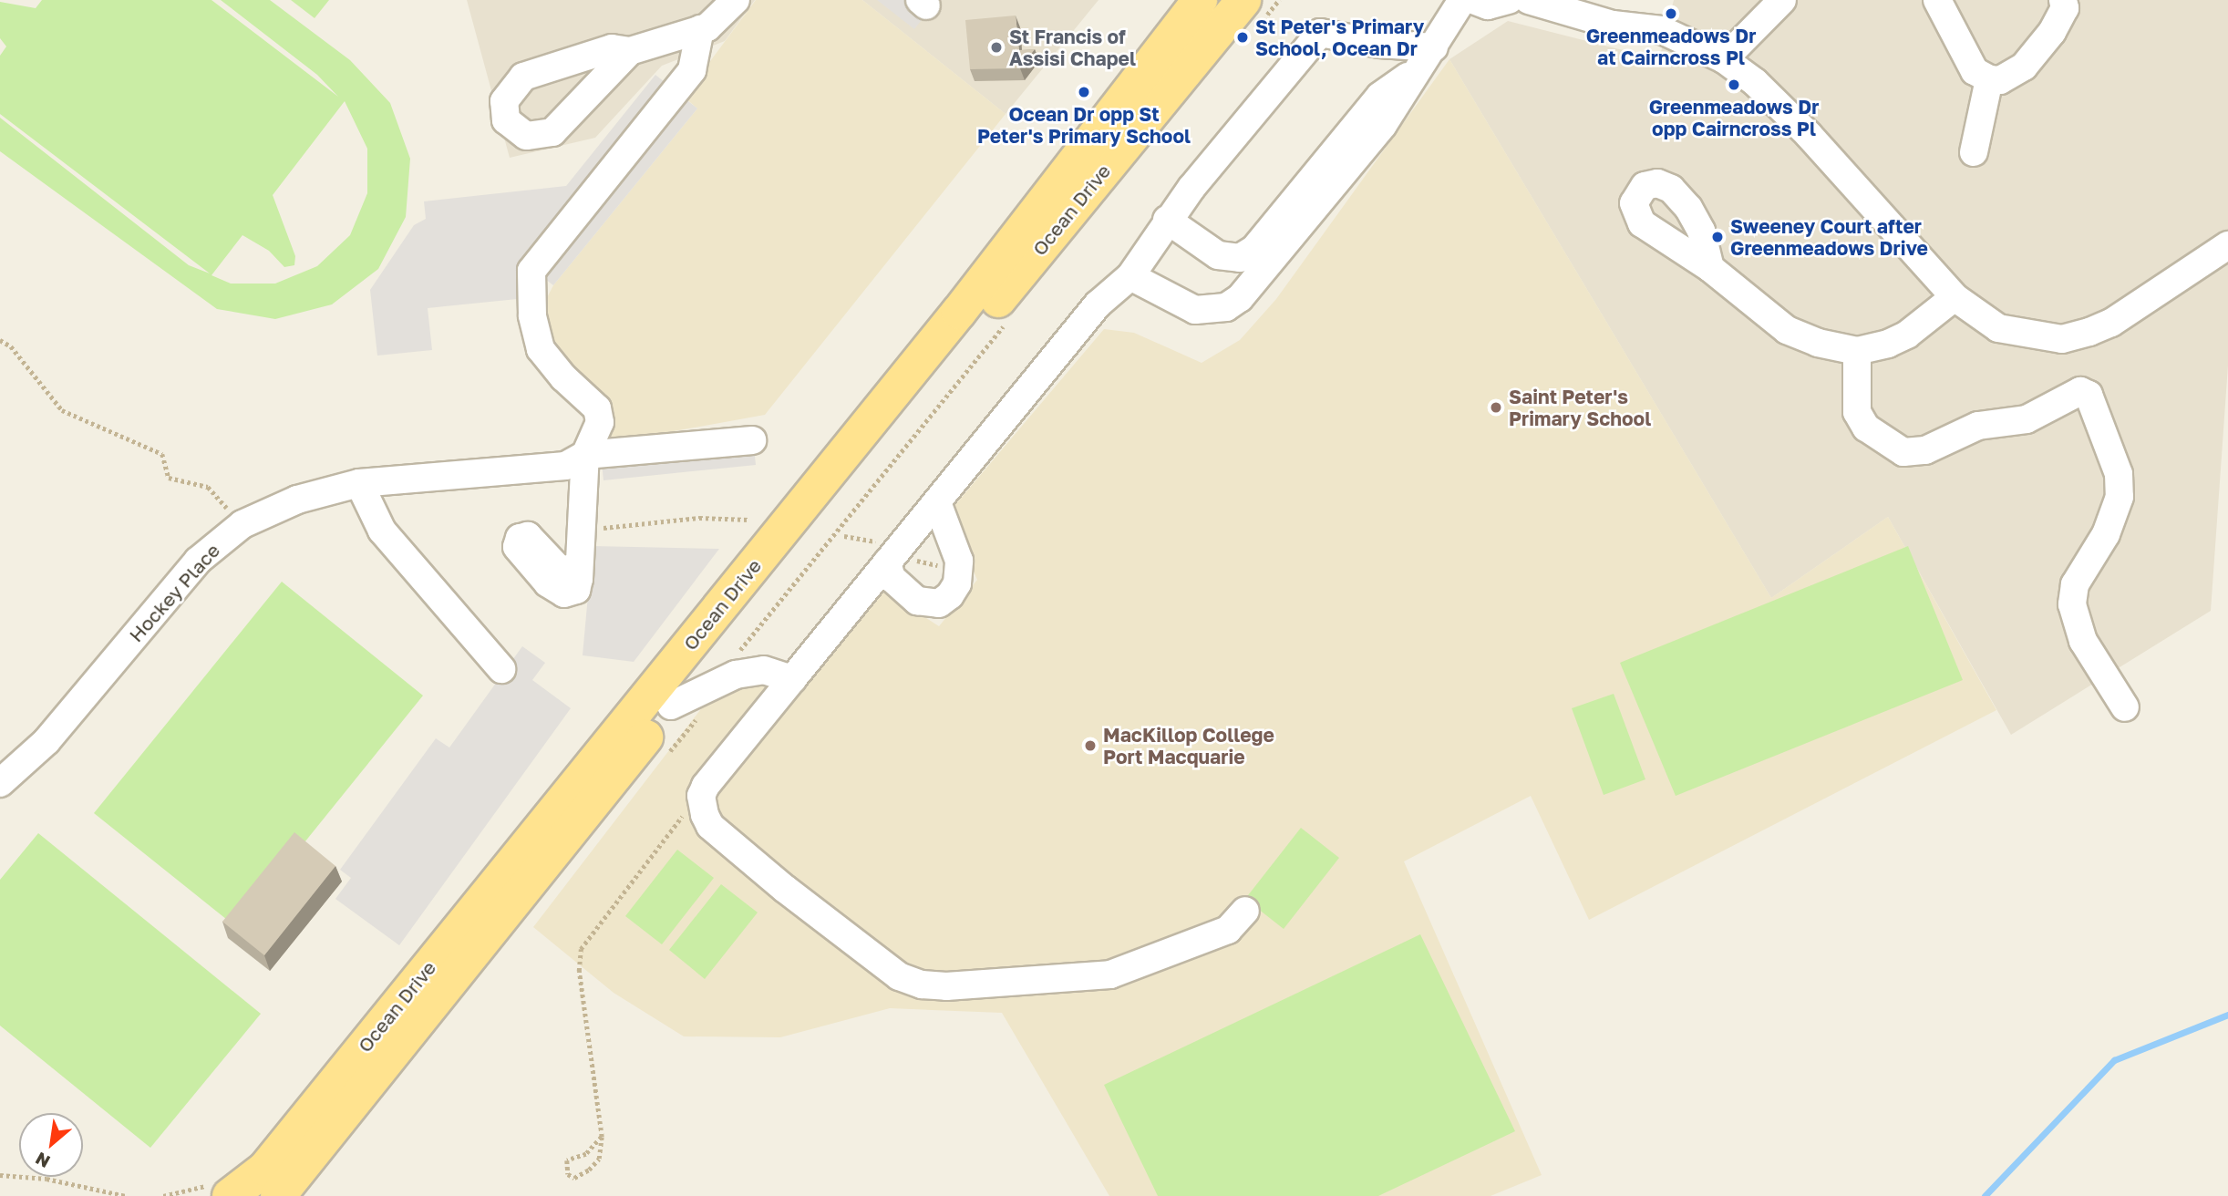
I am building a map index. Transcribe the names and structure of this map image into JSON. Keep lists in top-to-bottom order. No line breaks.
{"streets":{"main road":["Ocean Drive"],"street":["Hockey Place"]},"places":["Greenmeadows Dr at Cairncross Pl","St Peter's Primary School, Ocean Dr","St Francis of Assisi Chapel","Greenmeadows Dr opp Cairncross Pl","Ocean Dr opp St Peter's Primary School","Sweeney Court after Greenmeadows Drive","Saint Peter's Primary School","MacKillop College Port Macquarie"],"north":"bottom left"}
